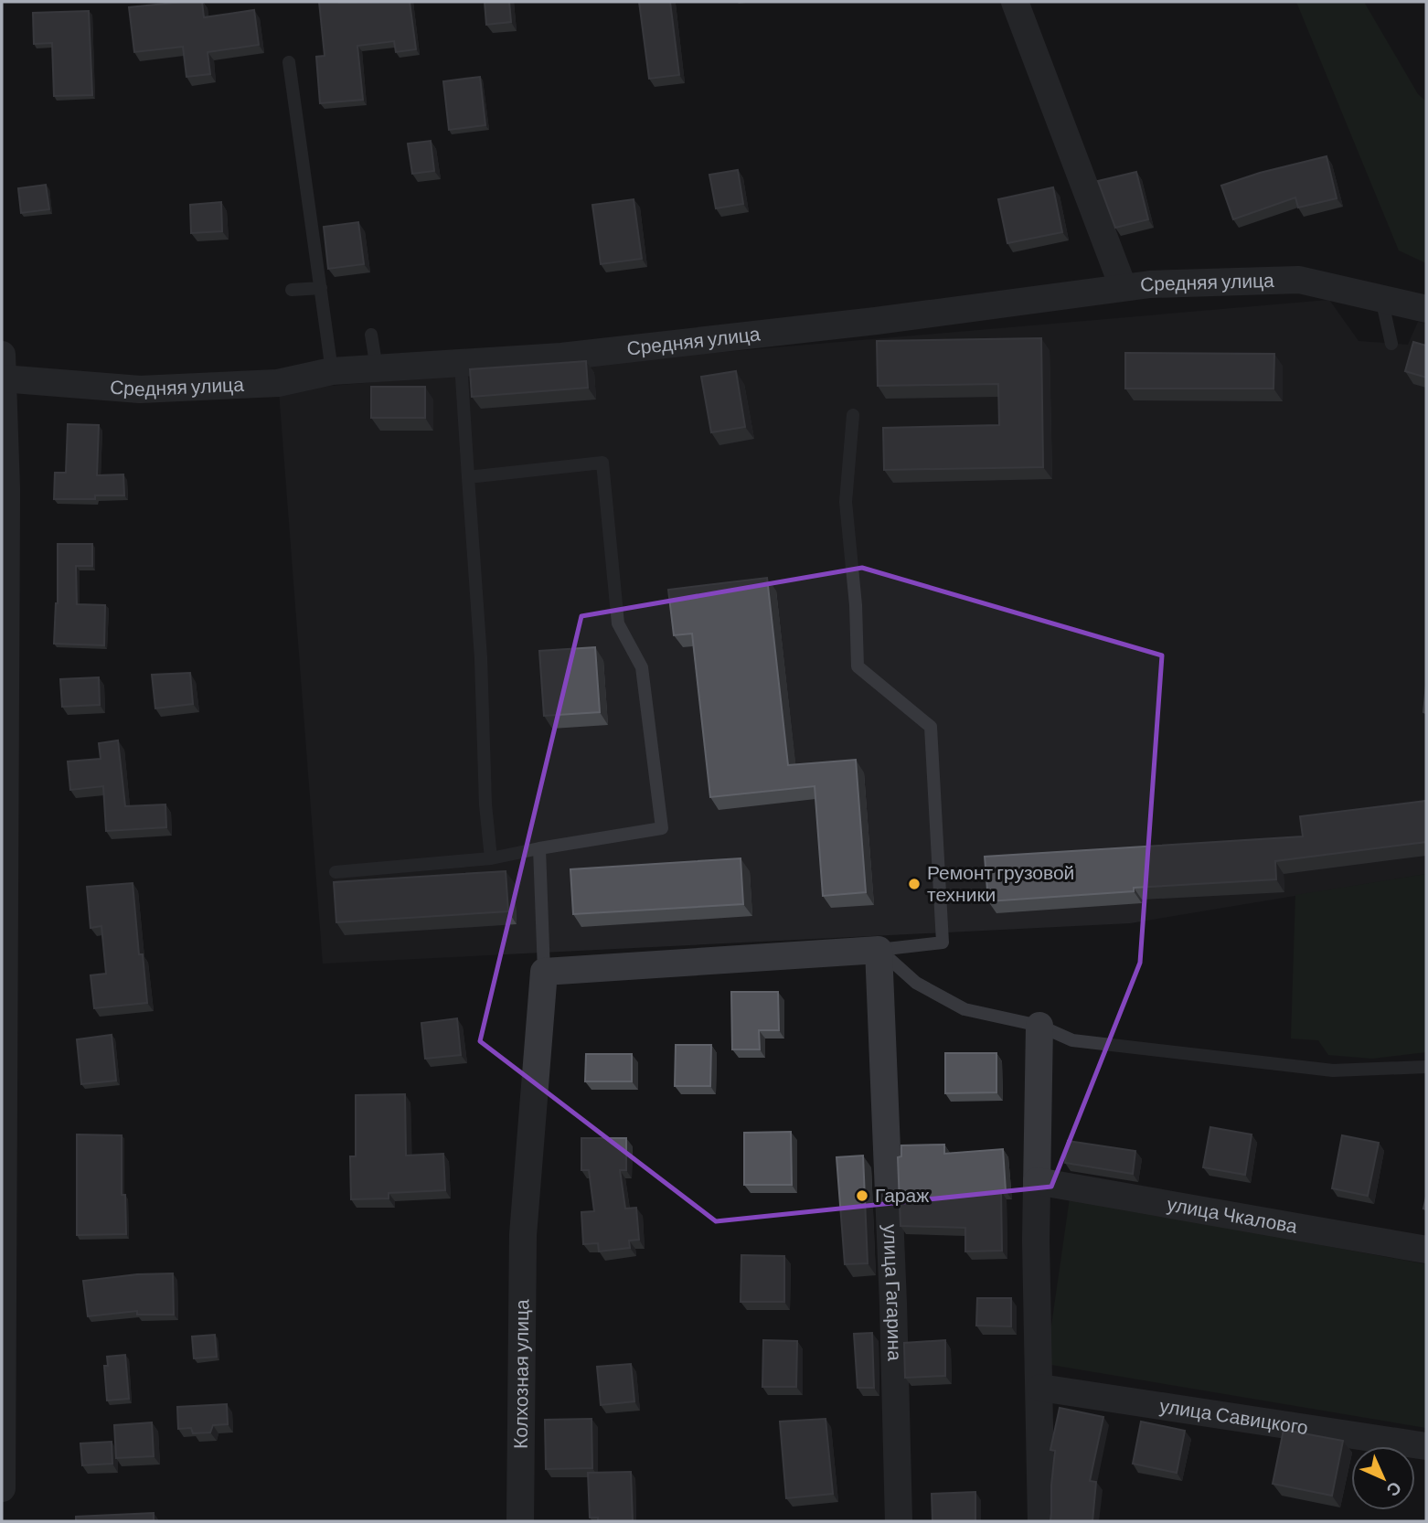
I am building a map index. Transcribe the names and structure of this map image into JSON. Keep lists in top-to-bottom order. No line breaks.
{"streets":{"street":["Средняя улица","улица Чкалова","улица Гагарина","Колхозная улица","улица Савицкого"]},"places":["Ремонт грузовой техники","Гараж"],"north":"bottom right"}
